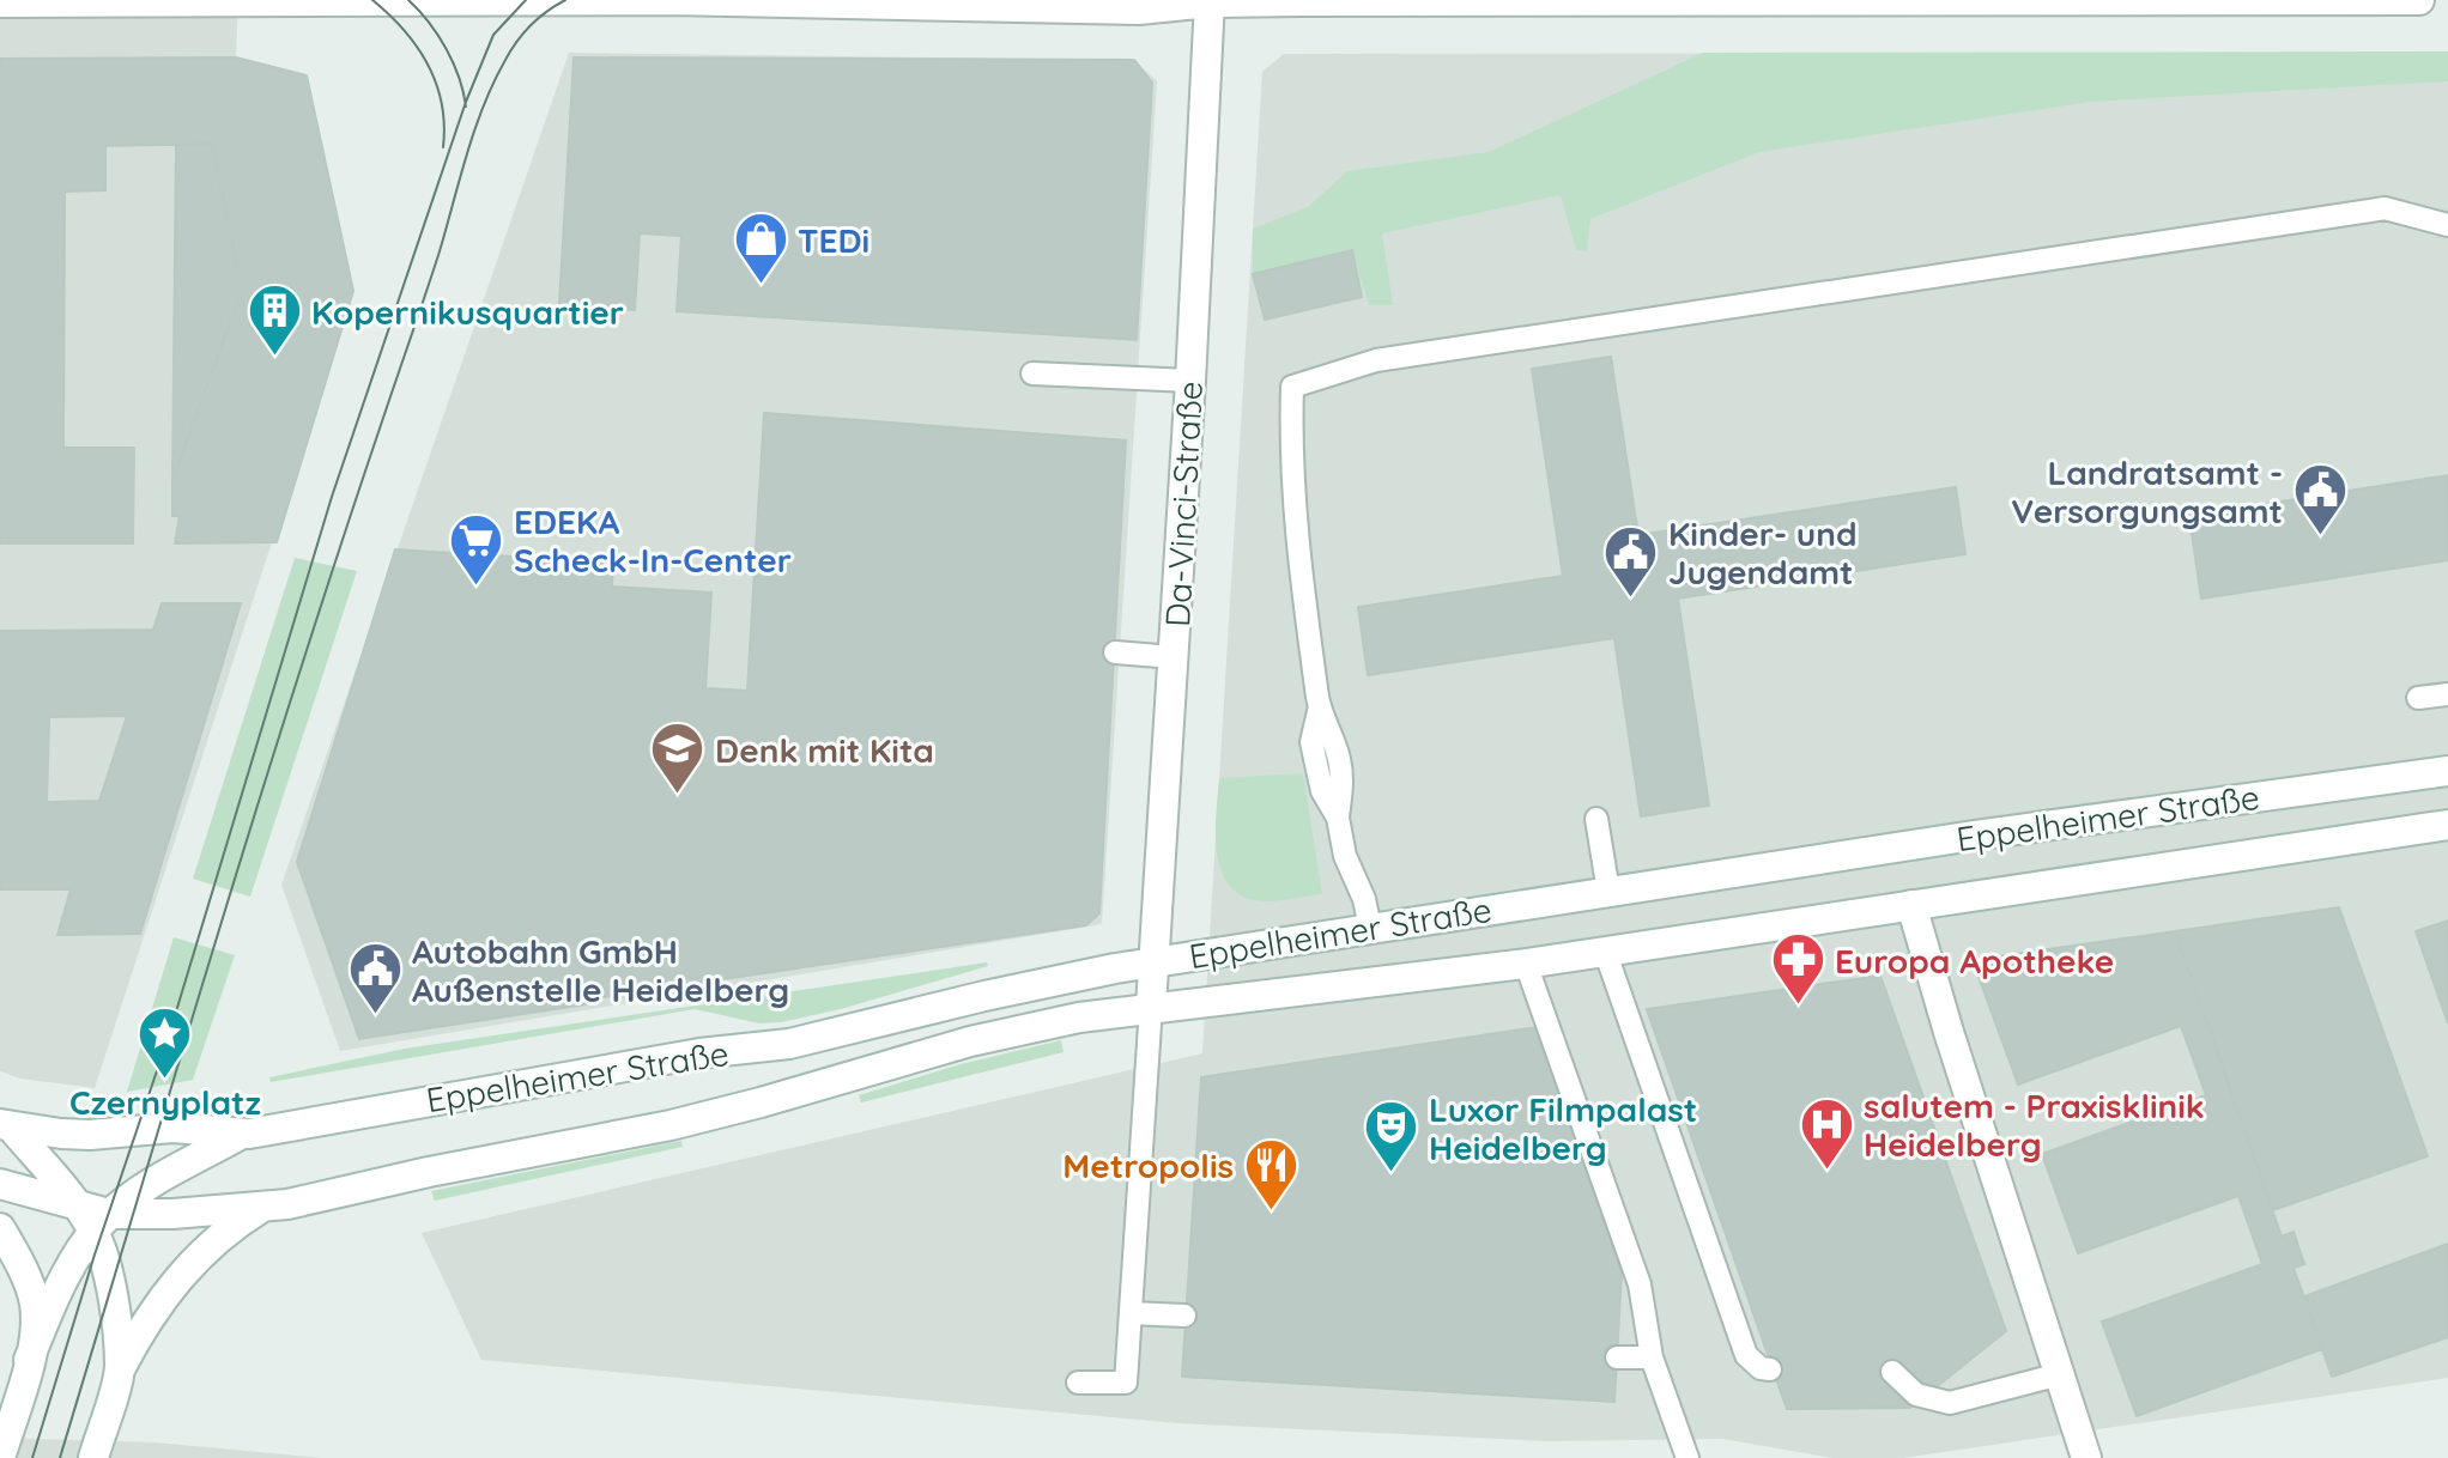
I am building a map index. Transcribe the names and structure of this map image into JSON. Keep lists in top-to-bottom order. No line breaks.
{"streets":{"main road":["Da-Vinci-Straße","Eppelheimer Straße"]},"crossings":[["Da-Vinci-Straße","Eppelheimer Straße"]],"places":{"shop":["TEDi"],"building":["Kopernikusquartier"],"public building":["Landratsamt - Versorgungsamt","Kinder- und Jugendamt","Autobahn GmbH Außenstelle Heidelberg"],"supermarket":["EDEKA Scheck-In-Center"],"school or university":["Denk mit Kita"],"pharmacy":["Europa Apotheke"],"place":["Czernyplatz"],"hospital":["salutem - Praxisklinik Heidelberg"],"theatre":["Luxor Filmpalast Heidelberg"],"restaurant":["Metropolis"]}}
